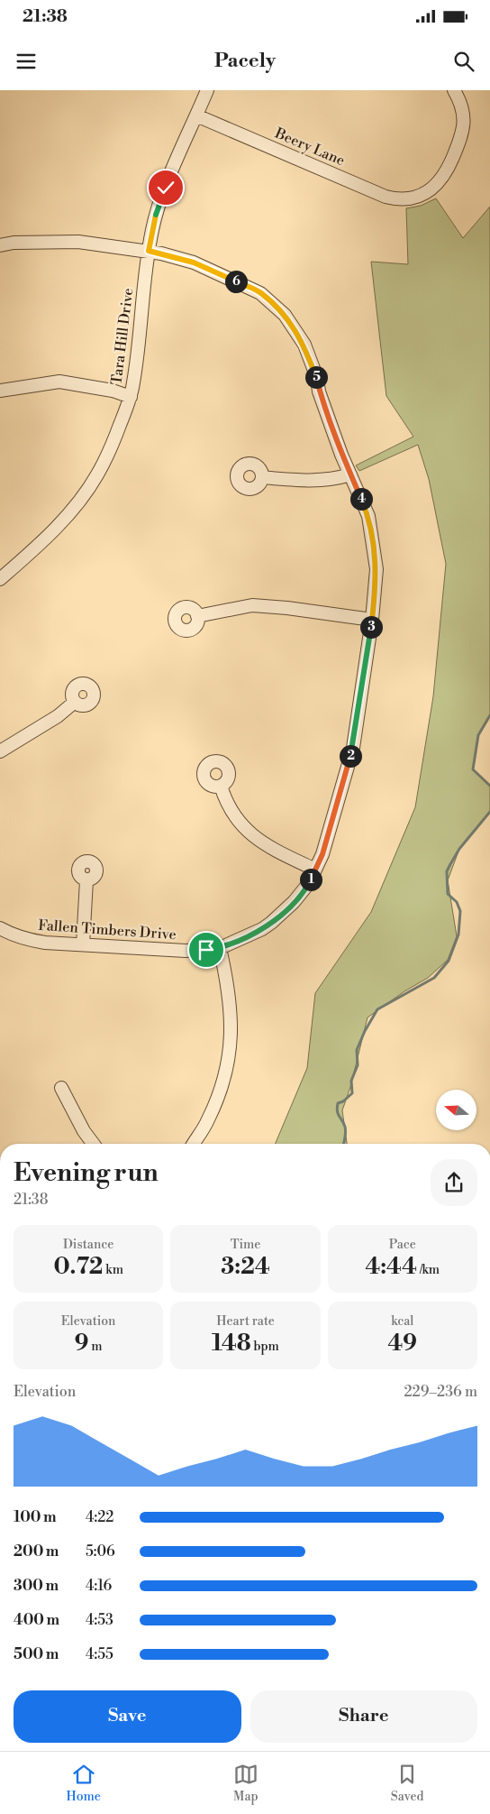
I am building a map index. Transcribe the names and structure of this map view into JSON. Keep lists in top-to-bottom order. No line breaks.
{"streets":{"street":["Beery Lane","Tara Hill Drive","Fallen Timbers Drive"]},"crossings":[["Beery Lane","Tara Hill Drive"],["Tara Hill Drive","Fallen Timbers Drive"]],"north":"left","page":{"status":"21:38","header":"Pacely","pins":["6","5","4","3","2","1"],"heading":["Evening run","21:38"],"stats":[["Distance","0.72 km"],["Time","3:24"],["Pace","4:44 /km"],["Elevation","9 m"],["Heart rate","148 bpm"],["kcal","49"]],"chart":["Elevation","229–236 m"],"list":[{"name":"100 m","note":"4:22"},{"name":"200 m","note":"5:06"},{"name":"300 m","note":"4:16"},{"name":"400 m","note":"4:53"},{"name":"500 m","note":"4:55"}],"buttons":["Save","Share"],"tabs":["Home","Map","Saved"]}}
